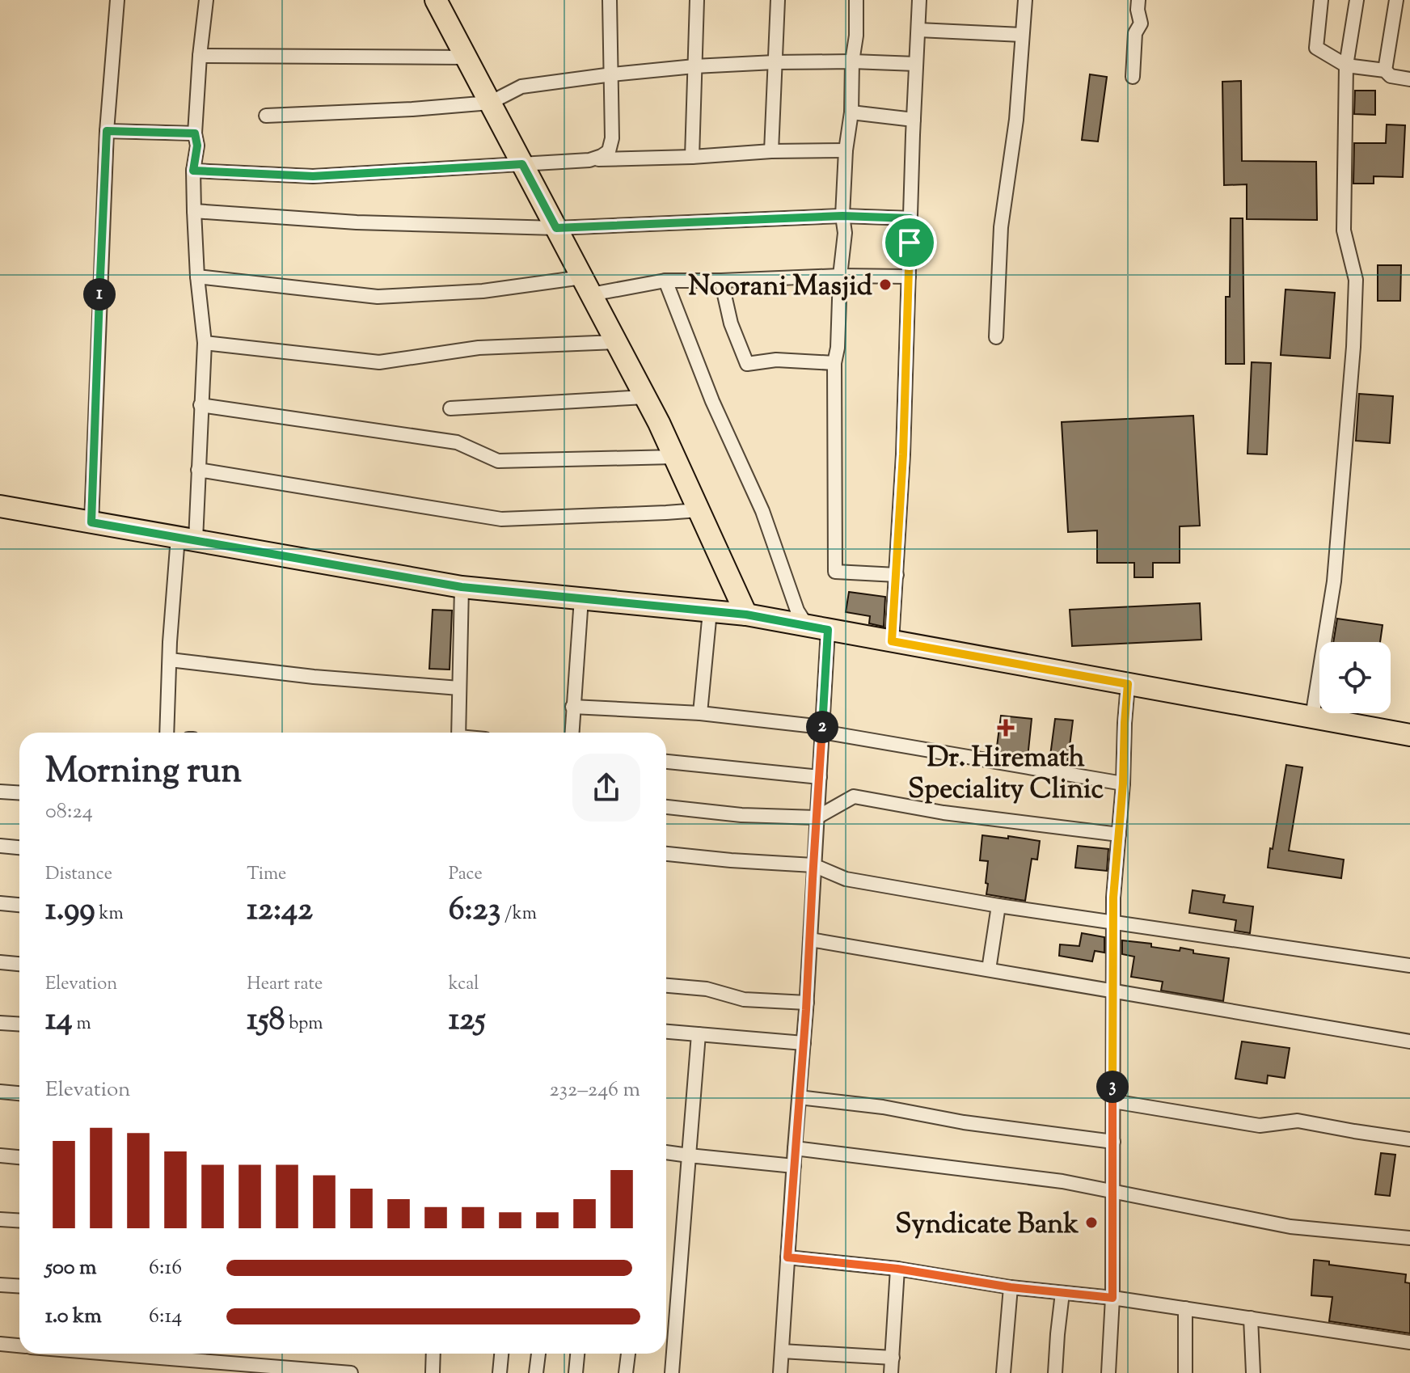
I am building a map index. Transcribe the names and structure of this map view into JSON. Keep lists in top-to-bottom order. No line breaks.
{"places":{"other":["Noorani Masjid","Syndicate Bank"],"health":["Dr. Hiremath Speciality Clinic"]},"page":{"pins":["1","2","3"],"heading":["Morning run","08:24"],"stats":[["Distance","1.99 km"],["Time","12:42"],["Pace","6:23 /km"],["Elevation","14 m"],["Heart rate","158 bpm"],["kcal","125"]],"chart":["Elevation","232–246 m"],"list":[{"name":"500 m","note":"6:16"},{"name":"1.0 km","note":"6:14"}]}}
